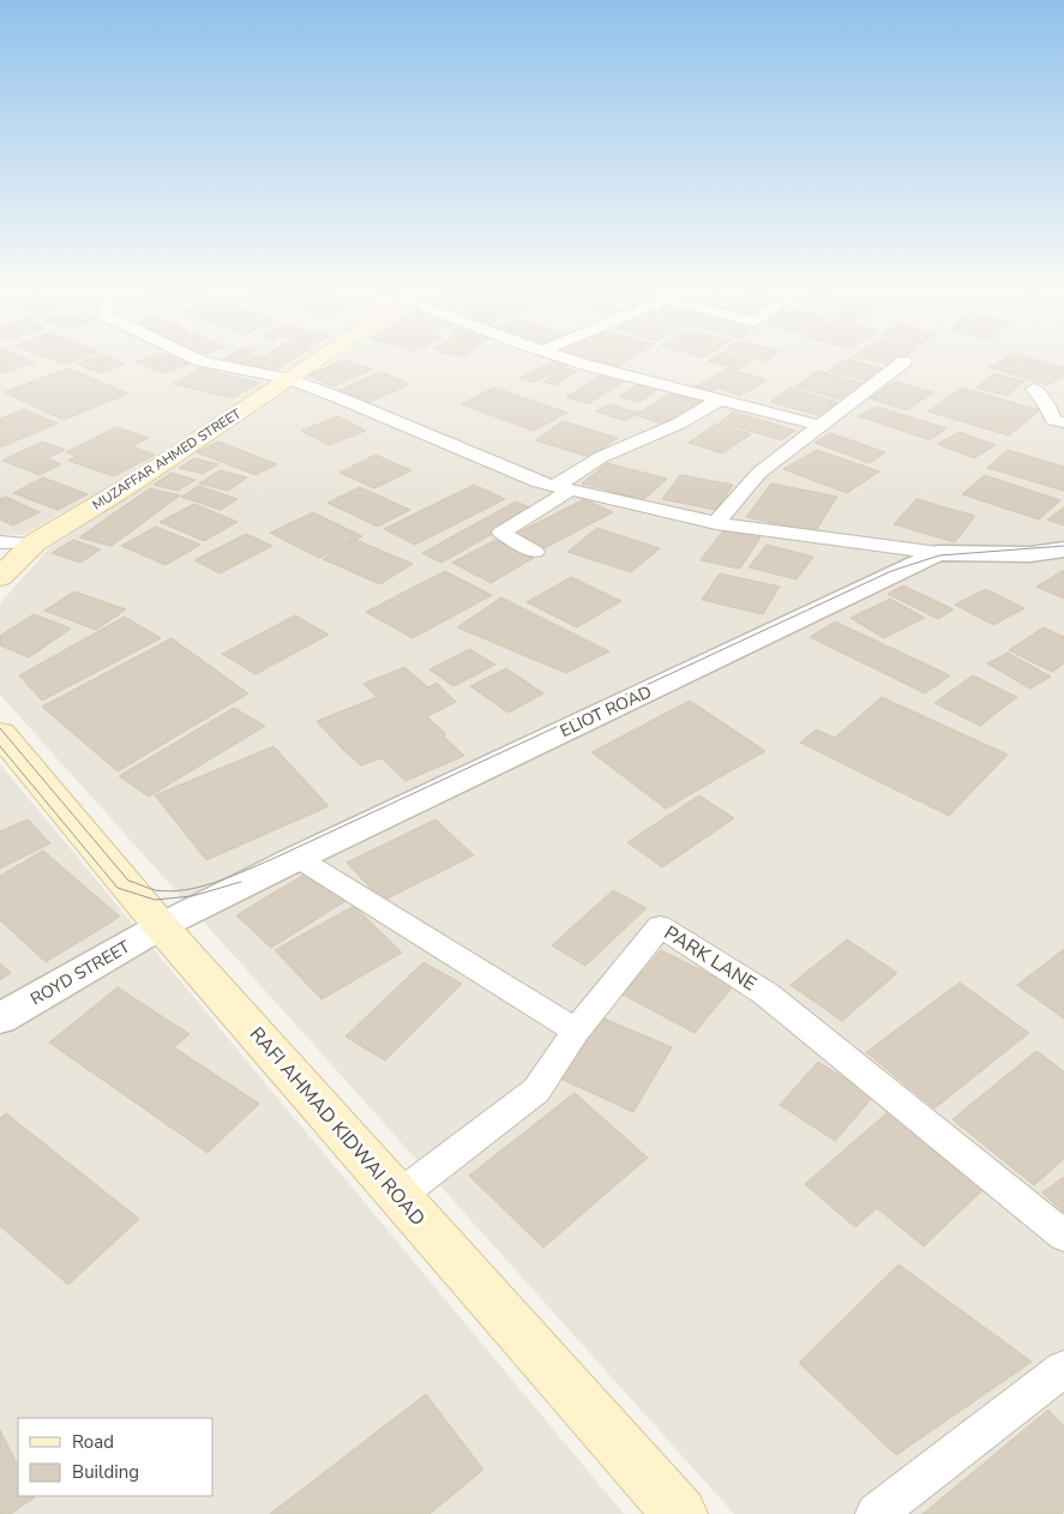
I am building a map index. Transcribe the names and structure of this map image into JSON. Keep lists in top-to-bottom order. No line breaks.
{"streets":{"main road":["MUZAFFAR AHMED STREET","RAFI AHMAD KIDWAI ROAD"],"street":["ELIOT ROAD","PARK LANE","ROYD STREET"]},"crossings":[["ELIOT ROAD","ROYD STREET"],["ELIOT ROAD","RAFI AHMAD KIDWAI ROAD"],["ROYD STREET","RAFI AHMAD KIDWAI ROAD"]],"legend":["Road","Building"]}
